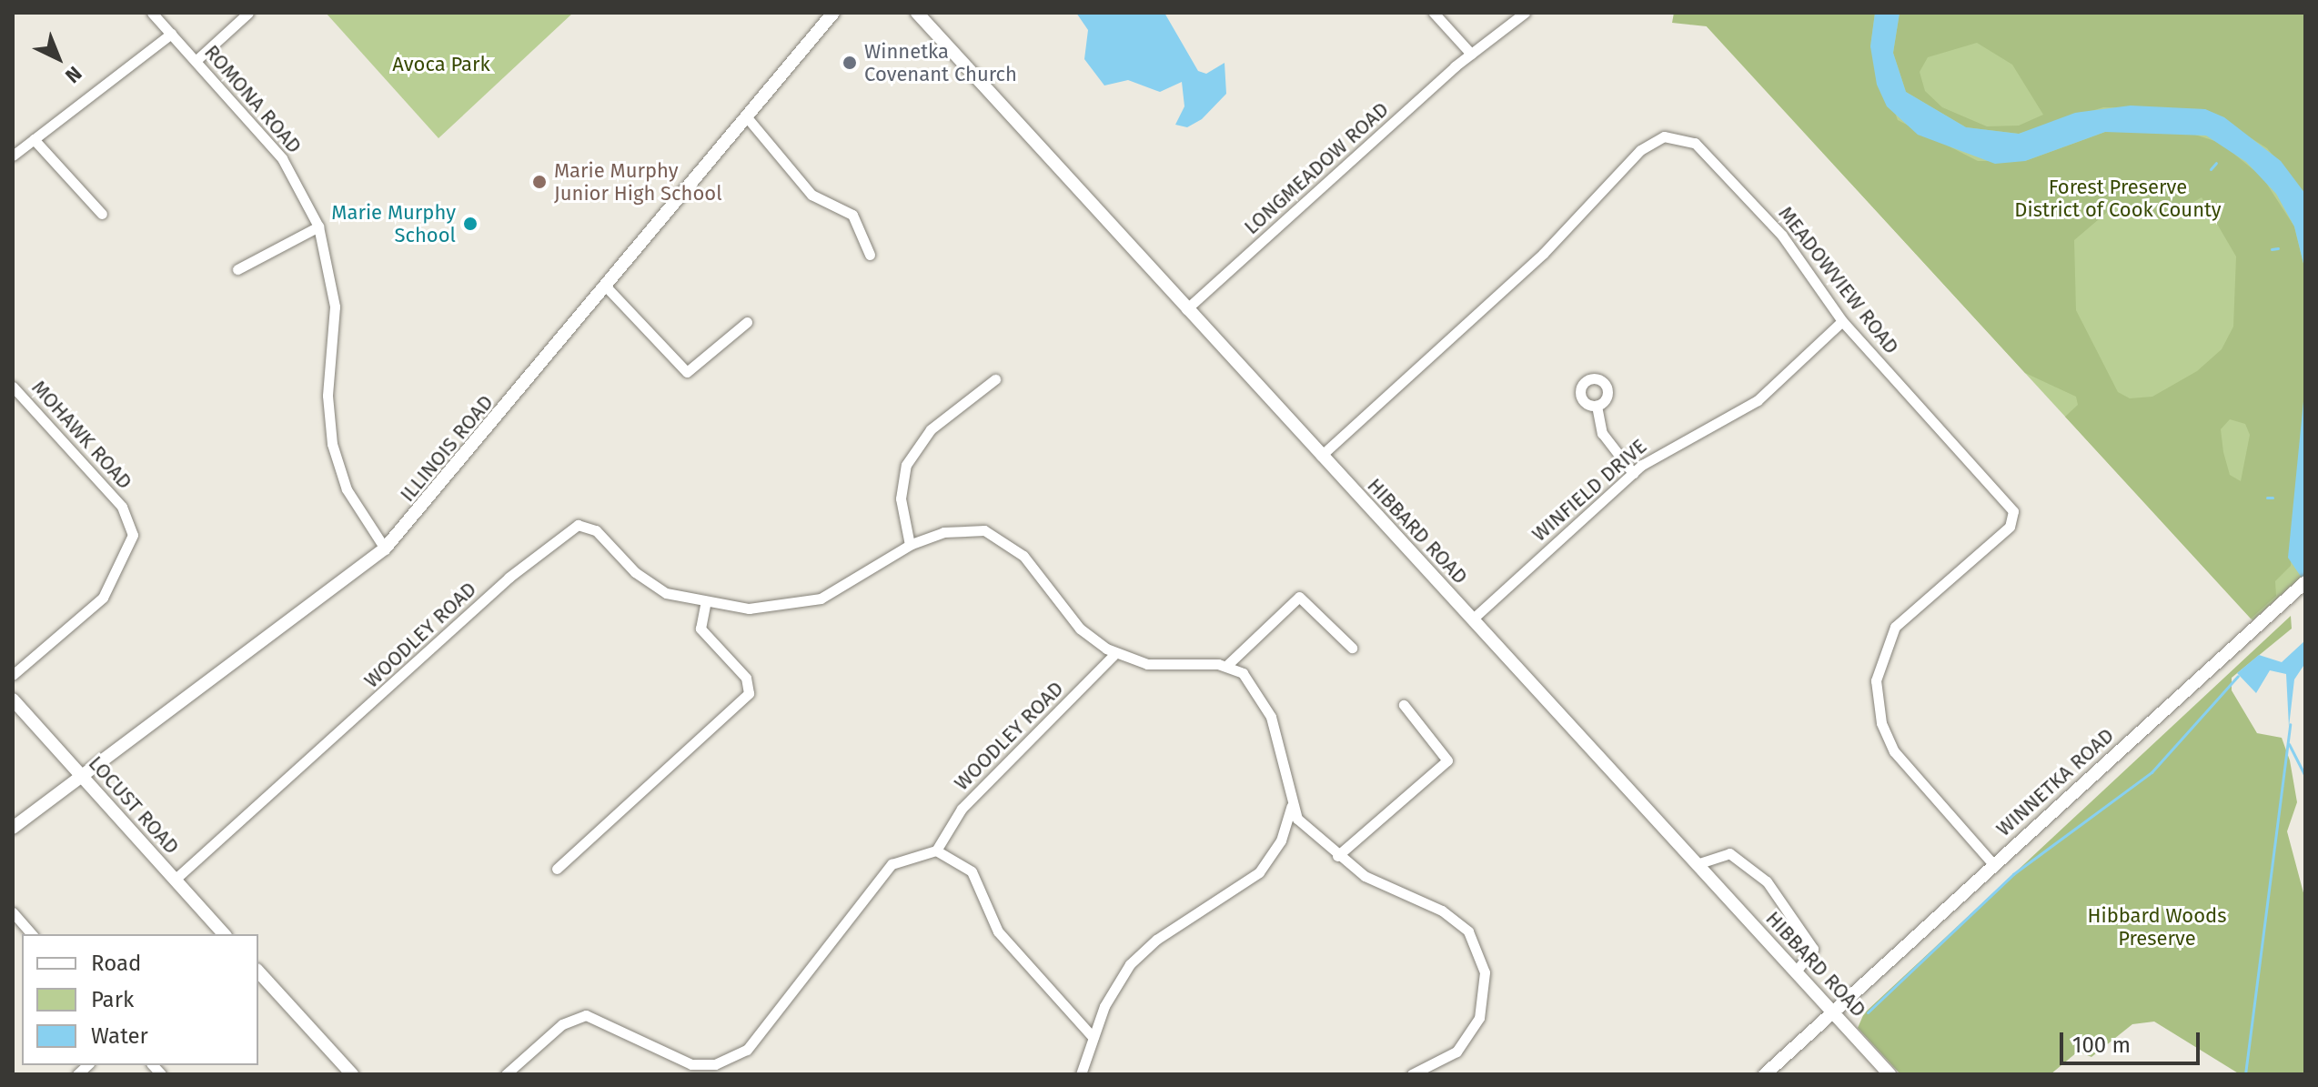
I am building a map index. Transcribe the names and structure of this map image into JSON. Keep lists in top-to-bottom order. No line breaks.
{"streets":{"street":["ROMONA ROAD","LONGMEADOW ROAD","MEADOWVIEW ROAD","MOHAWK ROAD","ILLINOIS ROAD","WINFIELD DRIVE","HIBBARD ROAD","WOODLEY ROAD","WINNETKA ROAD","LOCUST ROAD"]},"crossings":[["ROMONA ROAD","ILLINOIS ROAD"],["LONGMEADOW ROAD","HIBBARD ROAD"],["MEADOWVIEW ROAD","WINFIELD DRIVE"],["MEADOWVIEW ROAD","HIBBARD ROAD"],["MEADOWVIEW ROAD","WINNETKA ROAD"],["ILLINOIS ROAD","LOCUST ROAD"],["WINFIELD DRIVE","HIBBARD ROAD"],["HIBBARD ROAD","WINNETKA ROAD"],["WOODLEY ROAD","LOCUST ROAD"]],"parks":["Avoca Park","Forest Preserve District of Cook County","Hibbard Woods Preserve"],"places":["Winnetka Covenant Church","Marie Murphy Junior High School","Marie Murphy School"],"legend":["Road","Park","Water"],"scale_bar":"100 m","north":"bottom right"}
